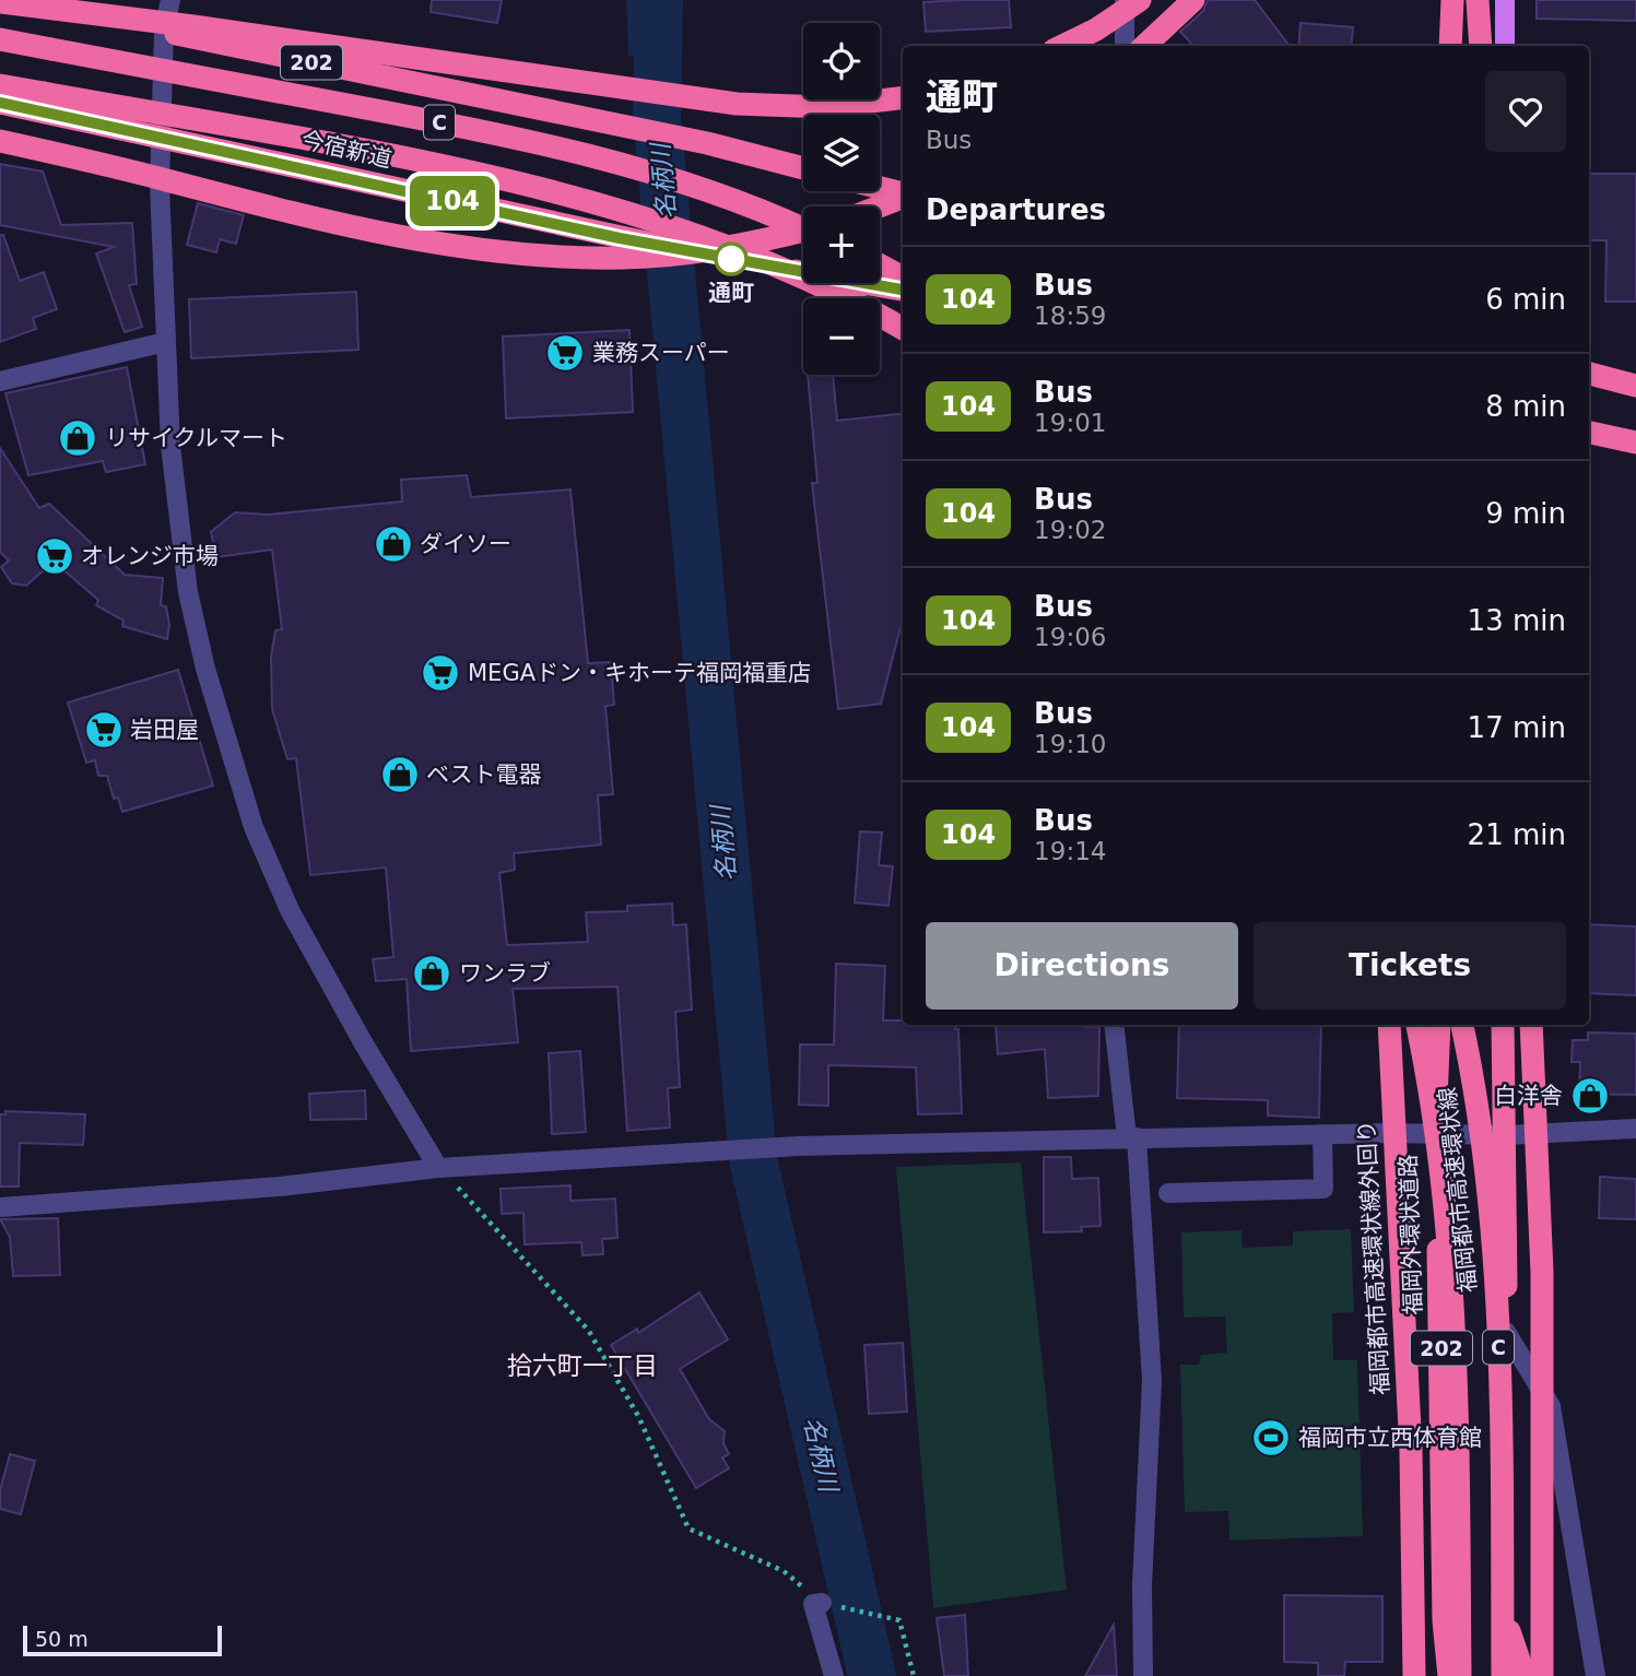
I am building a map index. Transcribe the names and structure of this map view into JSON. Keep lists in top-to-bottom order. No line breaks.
{"streets":{"highway":["202","C","今宿新道","福岡都市高速環状線","福岡外環状道路","福岡都市高速環状線外回り"]},"crossings":[["202","福岡都市高速環状線"]],"districts":["拾六町一丁目"],"water":["名柄川"],"places":{"other":["通町"],"supermarket":["業務スーパー","オレンジ市場","MEGAドン・キホーテ福岡福重店","岩田屋"],"shop":["リサイクルマート","ダイソー","ベスト電器","ワンラブ","白洋舎"],"sports":["福岡市立西体育館"]},"lines":["bus line 104"],"scale_bar":"50 m","page":{"on_map":"104","map_buttons":["+","−"],"heading":[["通町","Bus"],"Departures"],"list":[{"mark":"104","name":"Bus","note":"18:59","value":"6 min"},{"mark":"104","name":"Bus","note":"19:01","value":"8 min"},{"mark":"104","name":"Bus","note":"19:02","value":"9 min"},{"mark":"104","name":"Bus","note":"19:06","value":"13 min"},{"mark":"104","name":"Bus","note":"19:10","value":"17 min"},{"mark":"104","name":"Bus","note":"19:14","value":"21 min"}],"buttons":["Directions","Tickets"],"scale":"50 m"}}
